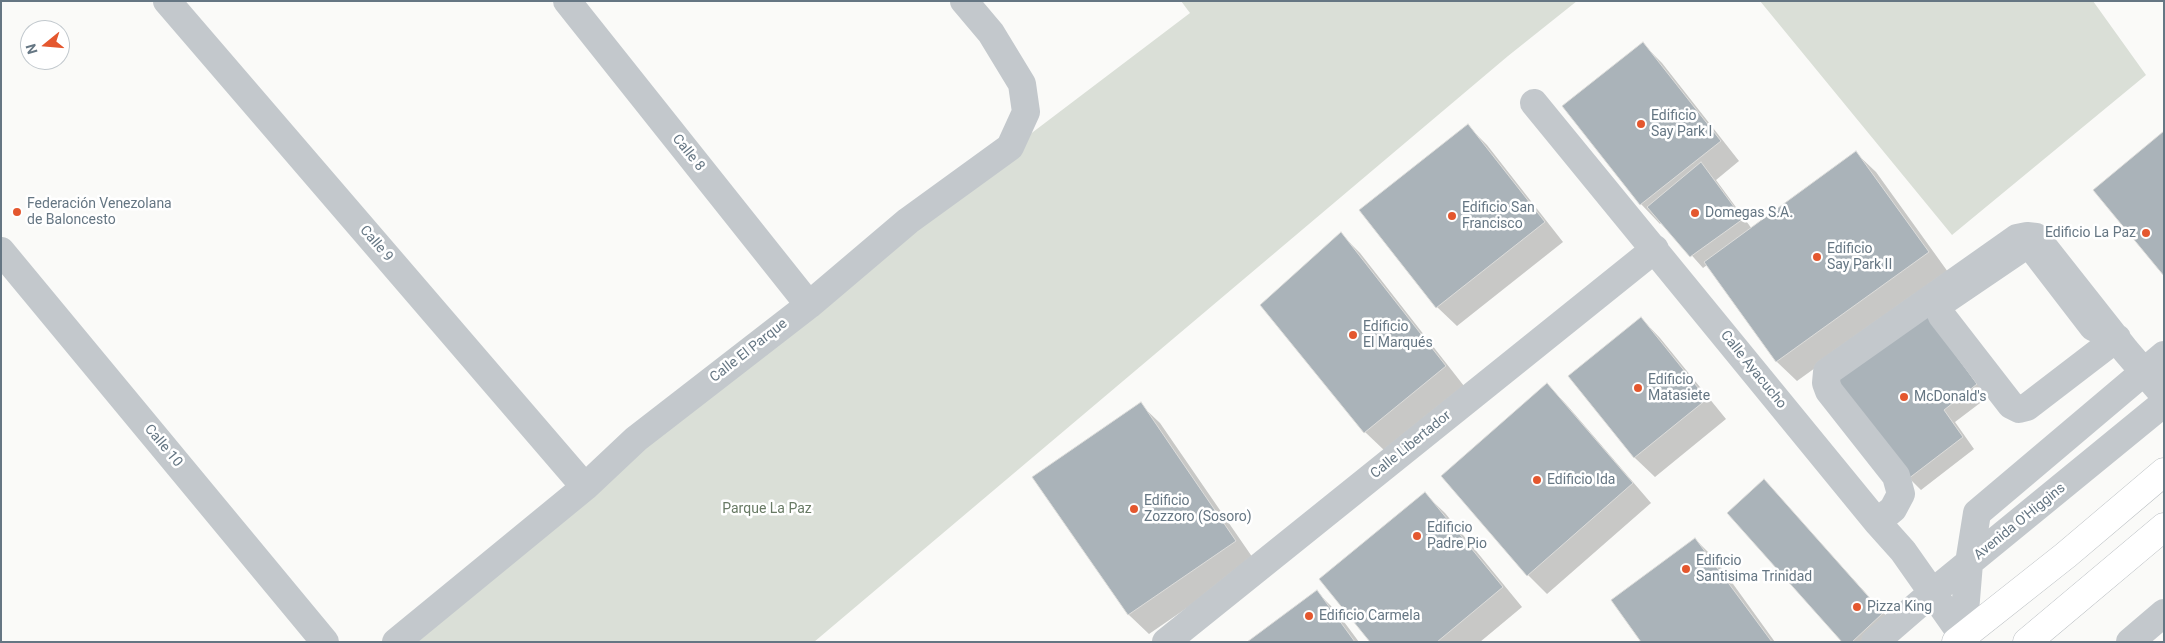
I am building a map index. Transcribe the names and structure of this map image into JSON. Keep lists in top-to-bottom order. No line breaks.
{"streets":{"street":["Calle 8","Calle 9","Calle El Parque","Calle Ayacucho","Calle Libertador","Calle 10","Avenida O'Higgins"]},"crossings":[["Calle 8","Calle El Parque"],["Calle 9","Calle El Parque"],["Calle Ayacucho","Calle Libertador"],["Calle Ayacucho","Avenida O'Higgins"]],"parks":["Parque La Paz"],"places":["Edificio Say Park I","Federación Venezolana de Baloncesto","Domegas S.A.","Edificio San Francisco","Edificio La Paz","Edificio Say Park II","Edificio El Marqués","Edificio Matasiete","McDonald's","Edificio Ida","Edificio Zozzoro (Sosoro)","Edificio Padre Pio","Edificio Santisima Trinidad","Pizza King","Edificio Carmela"],"north":"left"}
